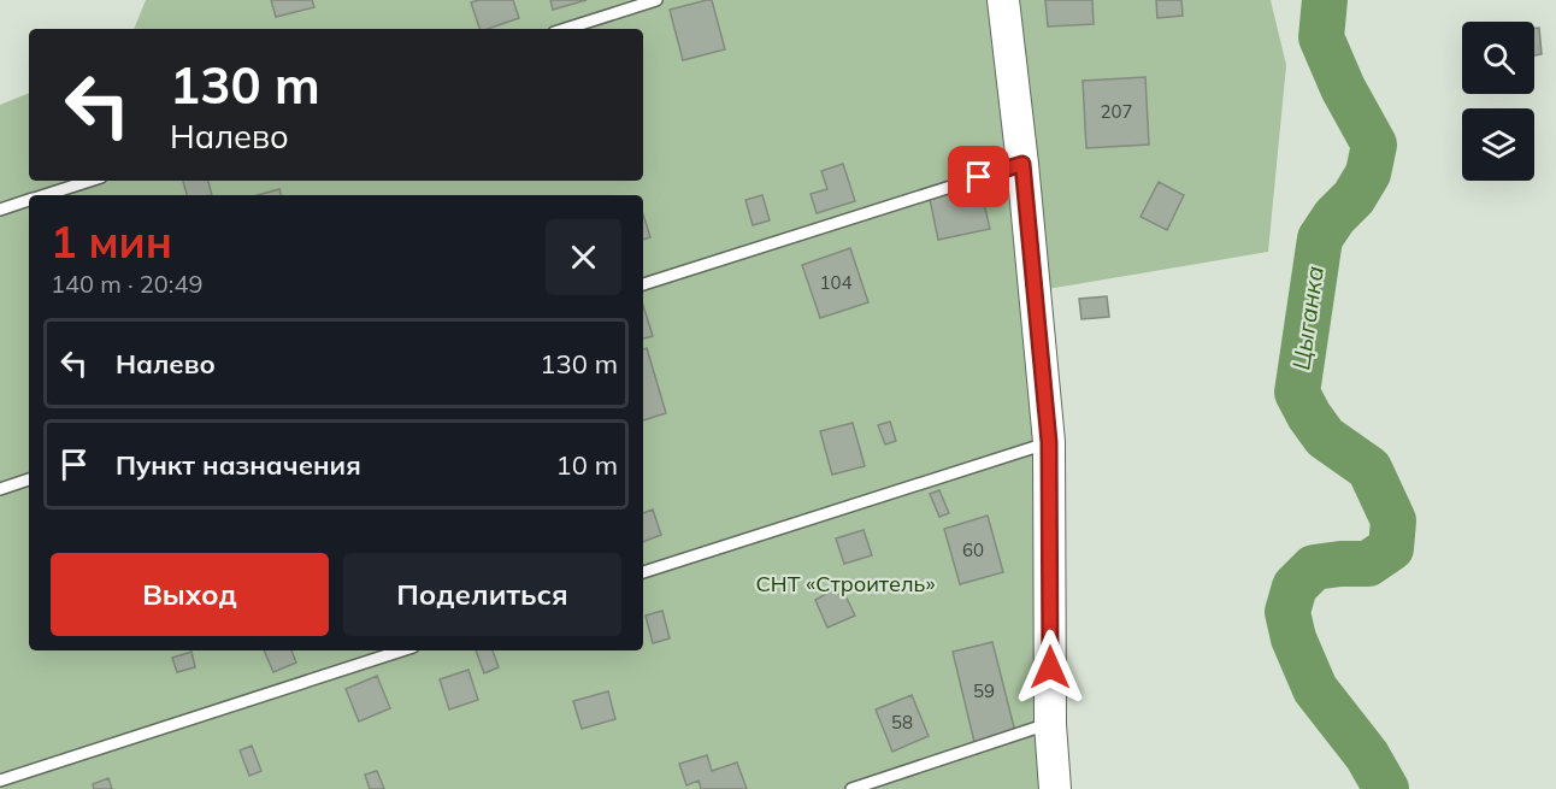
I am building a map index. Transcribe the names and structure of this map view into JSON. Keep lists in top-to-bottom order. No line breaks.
{"water":["Цыганка"],"parks":["СНТ «Строитель»"],"house_numbers":["207","104","60","59","58"],"page":{"turn":["130 m","Налево"],"heading":["1 мин","140 m · 20:49"],"list":[{"name":"Налево","value":"130 m"},{"name":"Пункт назначения","value":"10 m"}],"buttons":["Выход","Поделиться"]}}
